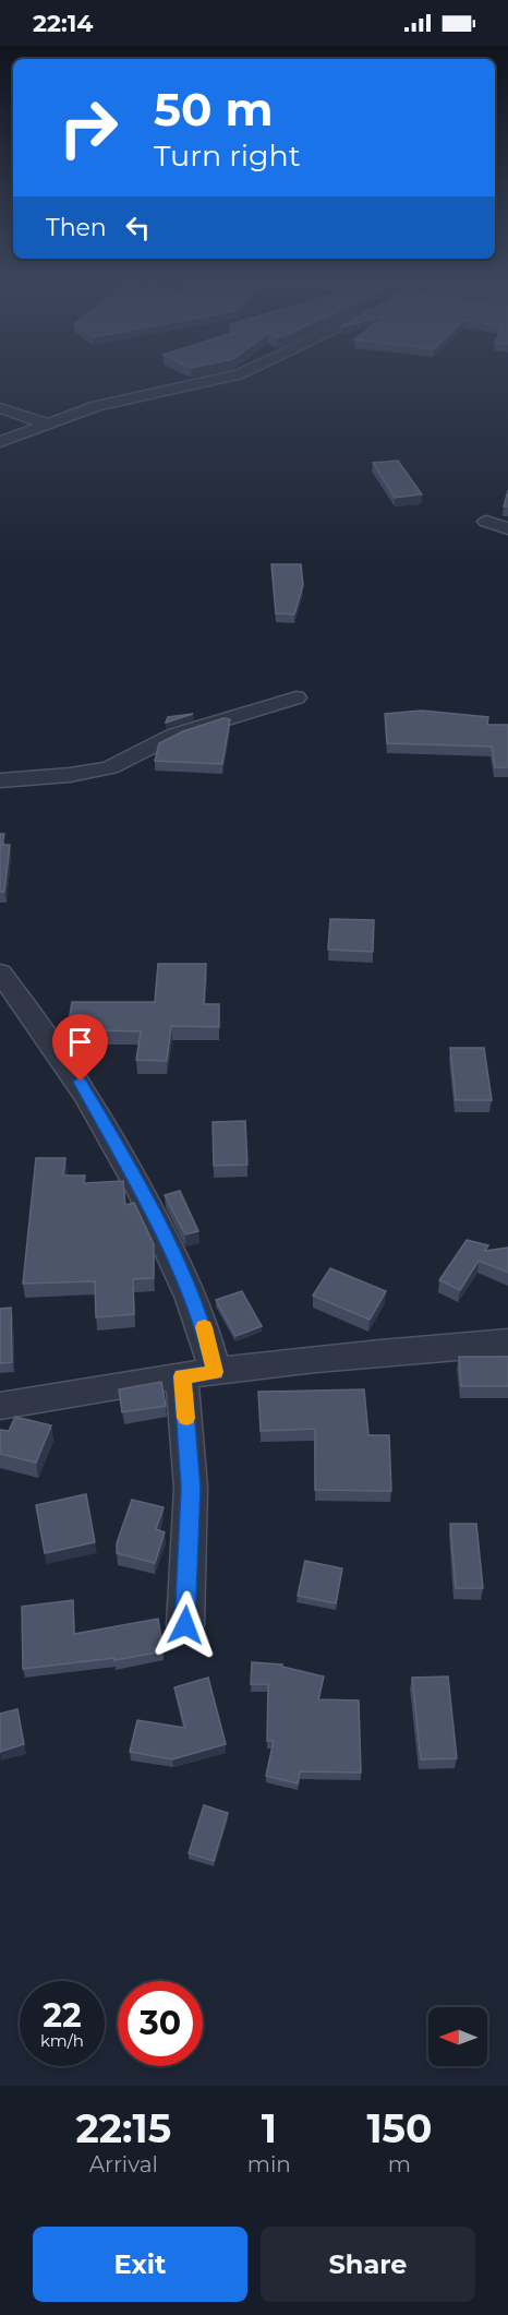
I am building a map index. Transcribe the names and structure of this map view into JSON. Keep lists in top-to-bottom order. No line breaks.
{"north":"left","page":{"status":"22:14","turn":["50 m","Turn right"],"then":"Then","speed":"22 km/h","limit":"30","eta":["22:15","Arrival","1","min","150","m"],"buttons":["Exit","Share"]}}
